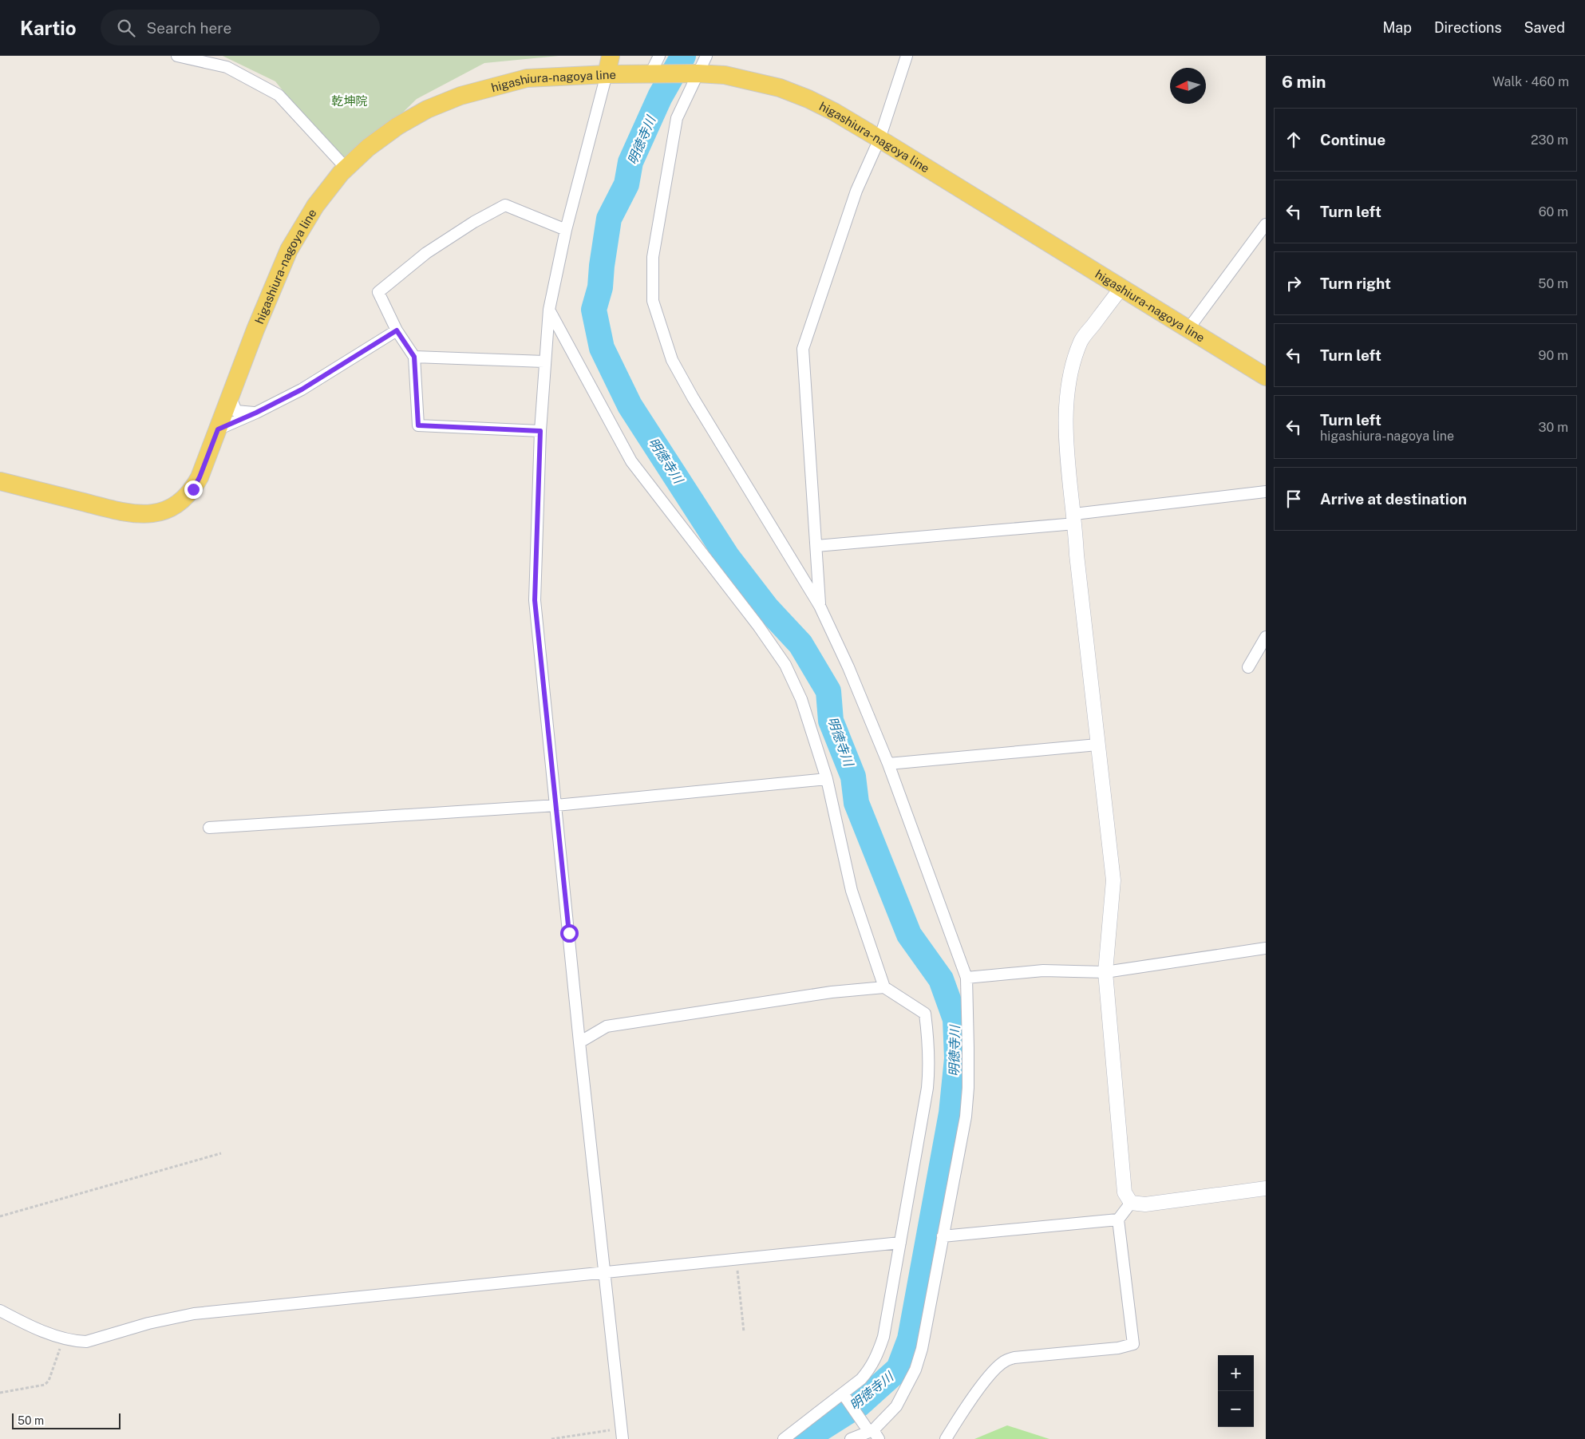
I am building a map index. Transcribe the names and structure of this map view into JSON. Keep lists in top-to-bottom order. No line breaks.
{"streets":{"main road":["higashiura-nagoya line"]},"water":["明徳寺川"],"parks":["乾坤院"],"scale_bar":"50 m","north":"left","page":{"header":"Kartio","search":"Search here","nav":["Map","Directions","Saved"],"heading":["6 min","Walk · 460 m"],"list":[["Continue","230 m"],["Turn left","60 m"],["Turn right","50 m"],["Turn left","90 m"],["Turn left","higashiura-nagoya line","30 m"],"Arrive at destination"],"map_buttons":["+","−"],"scale":"50 m"}}
